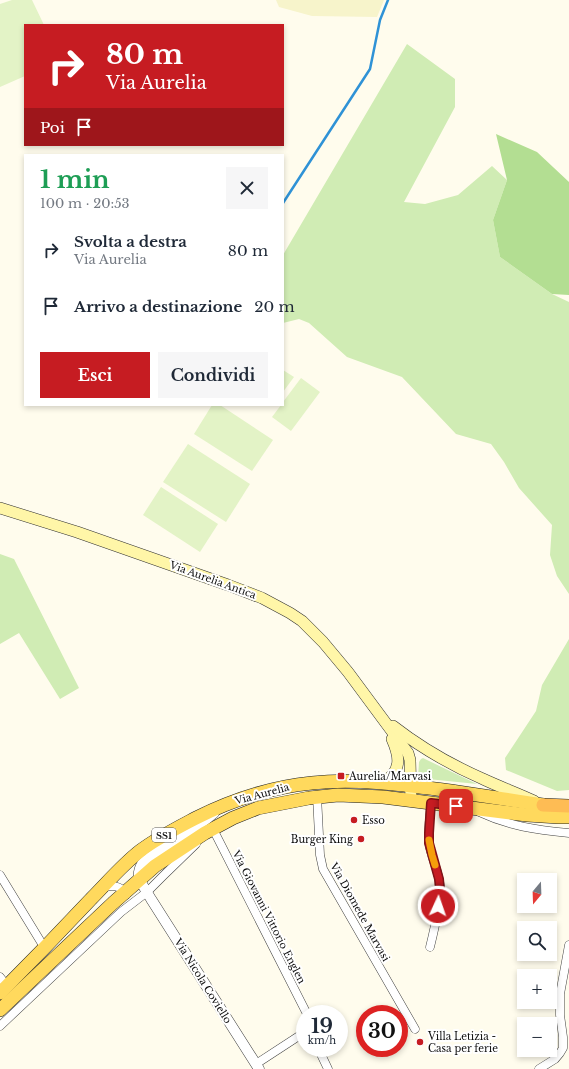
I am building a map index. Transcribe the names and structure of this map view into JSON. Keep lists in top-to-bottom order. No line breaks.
{"streets":{"highway":["Via Aurelia","SS1"],"main road":["Via Aurelia Antica"],"street":["Via Diomede Marvasi","Via Giovanni Vittorio Englen","Via Nicola Coviello"]},"crossings":[["Via Aurelia","Via Diomede Marvasi"],["Via Aurelia","Via Giovanni Vittorio Englen"],["Via Aurelia","Via Nicola Coviello"]],"places":{"transit":["Aurelia/Marvasi"],"other":["Esso","Burger King","Villa Letizia - Casa per ferie"]},"north":"bottom","page":{"turn":["80 m","Via Aurelia"],"then":"Poi","heading":["1 min","100 m · 20:53"],"list":[{"name":"Svolta a destra","note":"Via Aurelia","value":"80 m"},{"name":"Arrivo a destinazione","value":"20 m"}],"buttons":["Esci","Condividi"],"map_buttons":["+","−"],"speed":"19 km/h","limit":"30"}}
